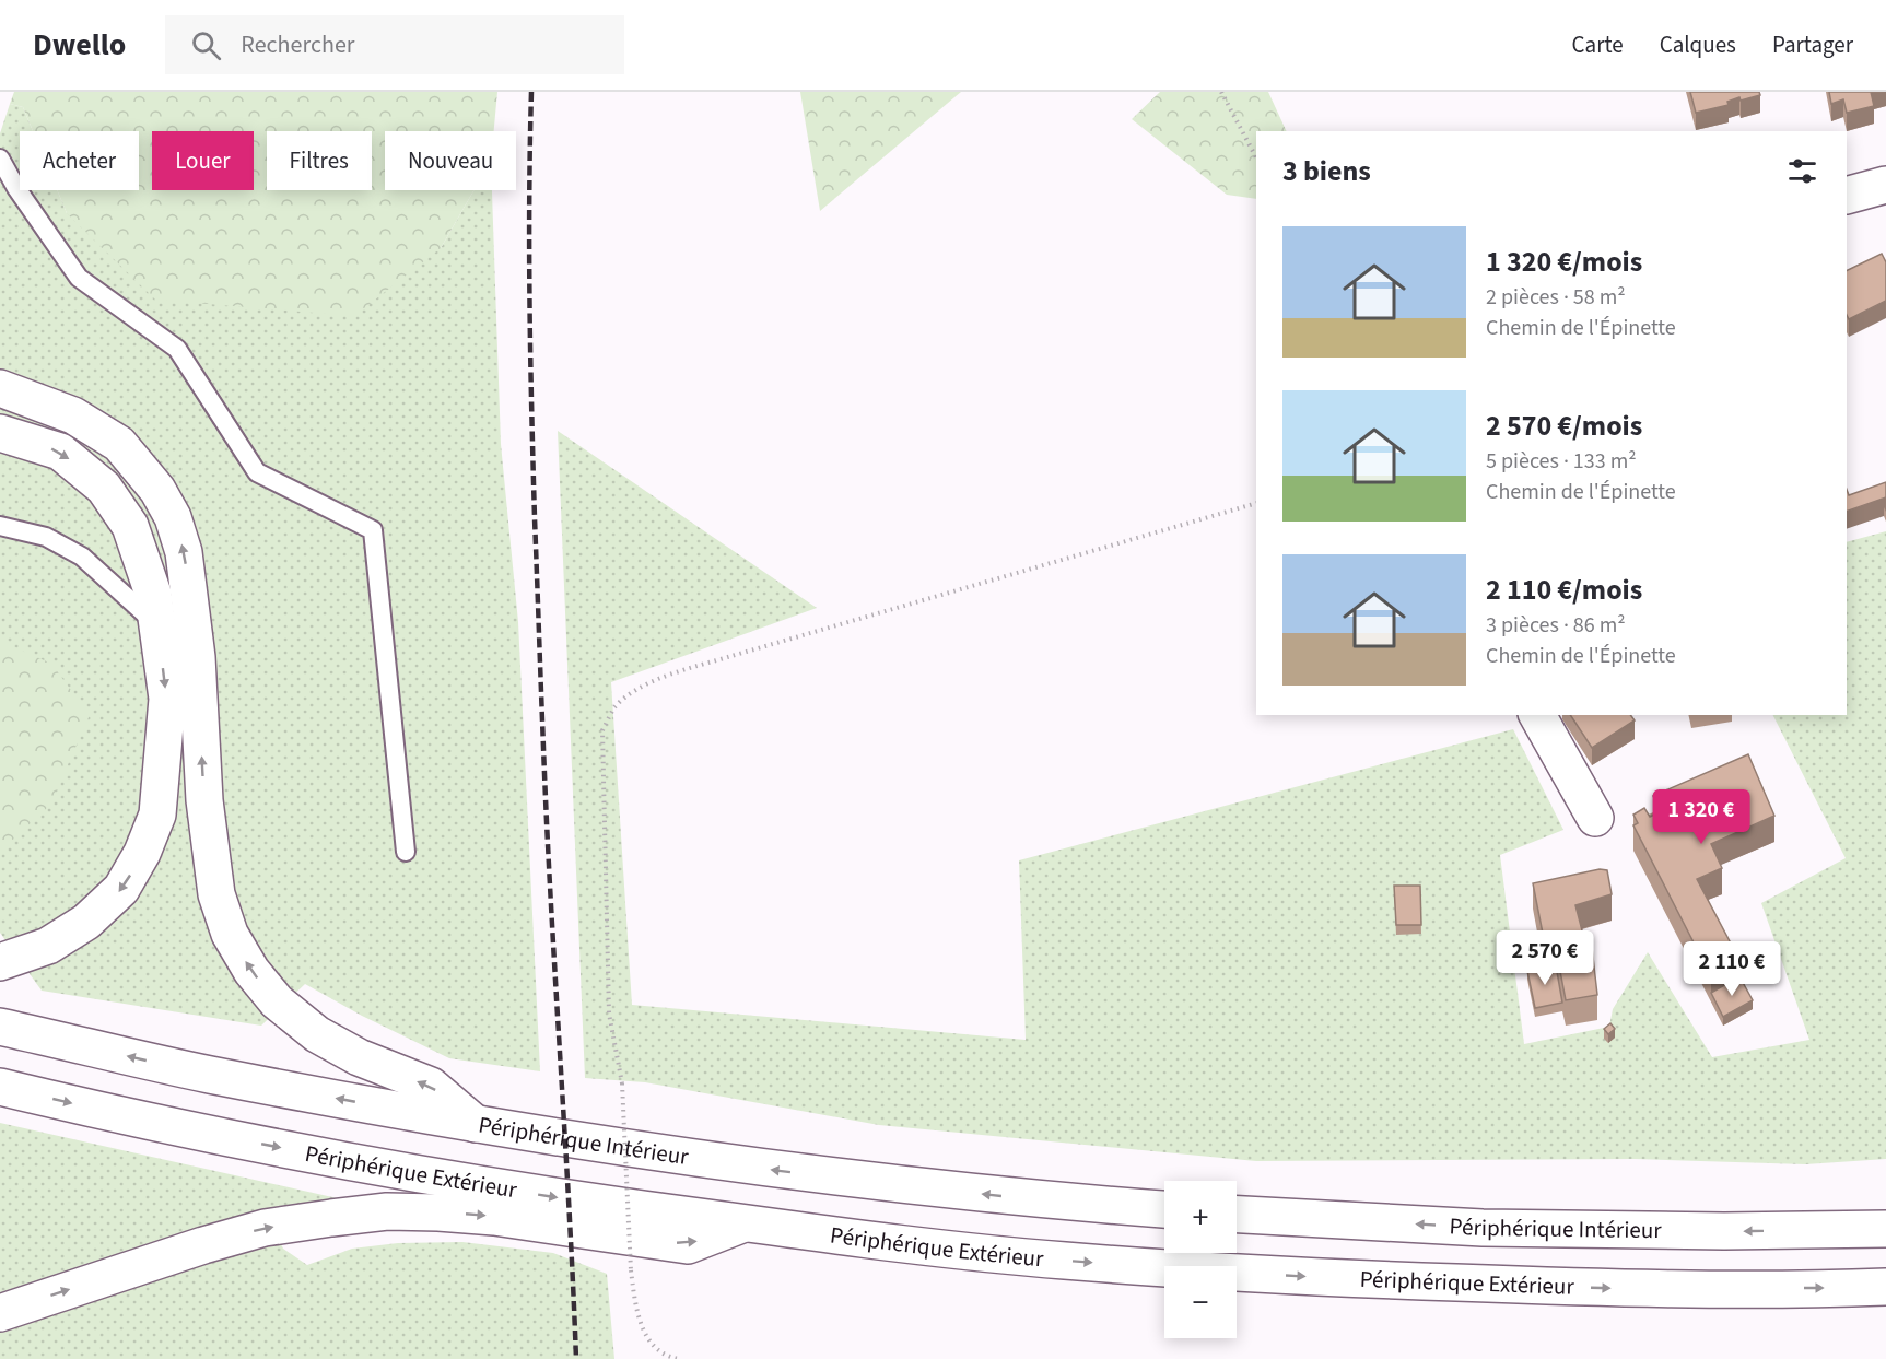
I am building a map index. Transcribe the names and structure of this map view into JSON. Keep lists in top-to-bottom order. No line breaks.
{"streets":{"main road":["Périphérique Intérieur","Périphérique Extérieur"]},"page":{"header":"Dwello","search":"Rechercher","nav":["Carte","Calques","Partager"],"chip":["Acheter","Louer","Filtres","Nouveau"],"heading":"3 biens","list":[{"name":"1 320 €/mois","note":"2 pièces · 58 m² · Chemin de l'Épinette"},{"name":"2 570 €/mois","note":"5 pièces · 133 m² · Chemin de l'Épinette"},{"name":"2 110 €/mois","note":"3 pièces · 86 m² · Chemin de l'Épinette"}],"price":["1 320 €","2 570 €","2 110 €"],"map_buttons":["+","−"]}}
